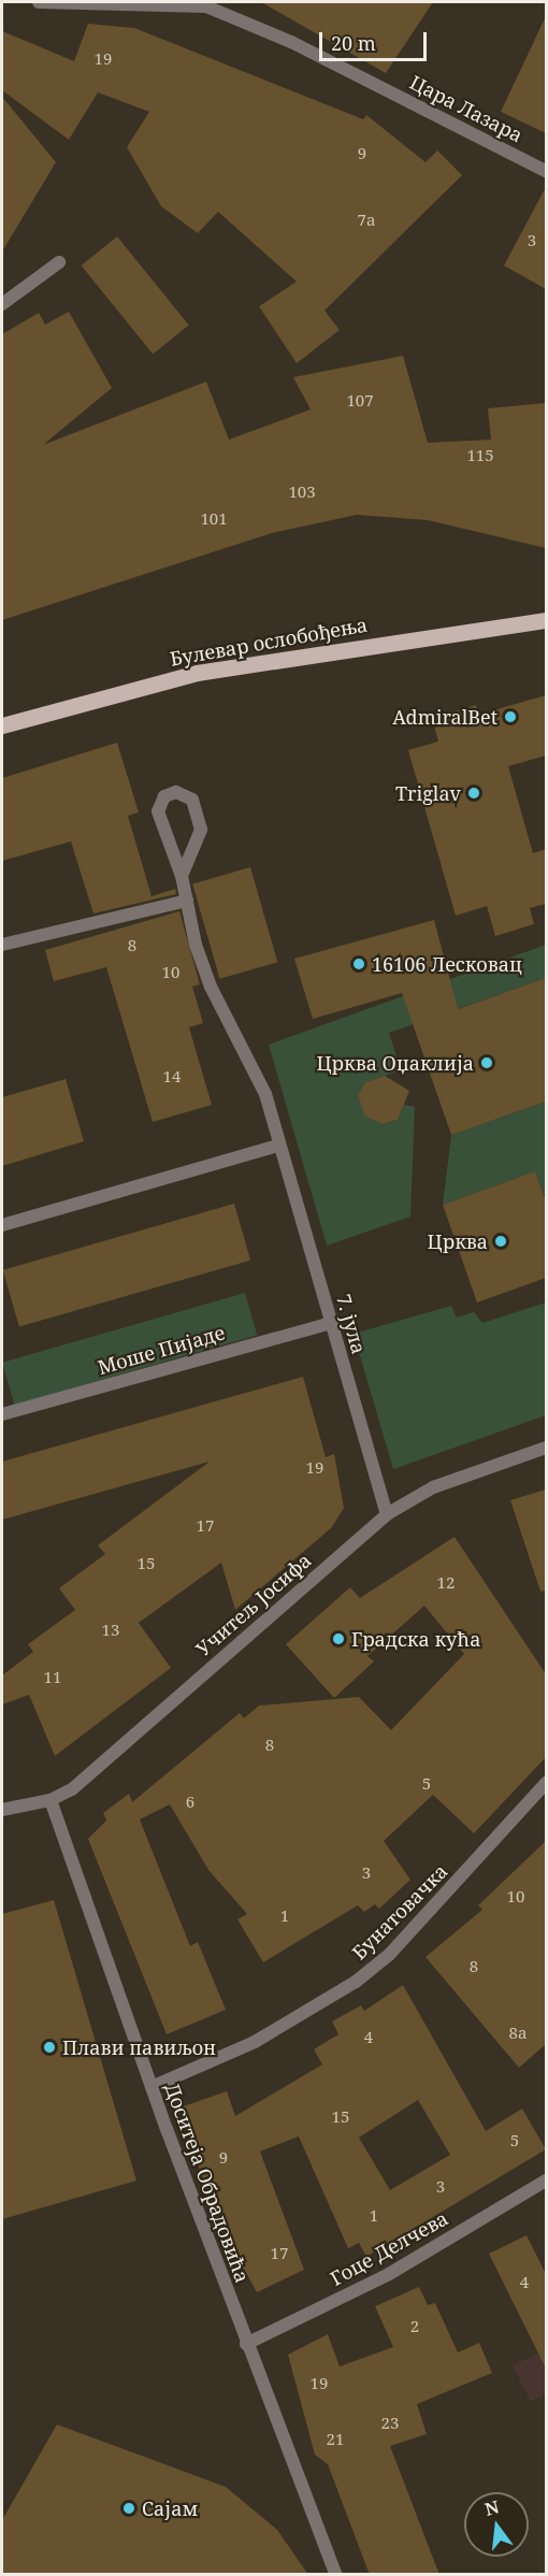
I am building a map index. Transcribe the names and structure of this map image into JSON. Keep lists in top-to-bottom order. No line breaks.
{"streets":{"main road":["Булевар ослобођења"],"street":["Цара Лазара","7. јула","Моше Пијаде","Учитељ Јосифа","Бунатовачка","Доситеја Обрадовића","Гоце Делчева"]},"crossings":[["7. јула","Моше Пијаде"],["7. јула","Учитељ Јосифа"],["Учитељ Јосифа","Доситеја Обрадовића"],["Бунатовачка","Доситеја Обрадовића"],["Доситеја Обрадовића","Гоце Делчева"]],"places":["AdmiralBet","Triglav","16106 Лесковац","Црква Оџаклија","Црква","Градска кућа","Плави павиљон","Сајам"],"house_numbers":["19","9","7a","3","107","115","103","101","8","10","14","19","17","15","12","13","11","8","5","6","3","10","1","8","8a","4","15","5","9","3","1","17","4","2","19","23","21"],"scale_bar":"20 m","north":"top"}
